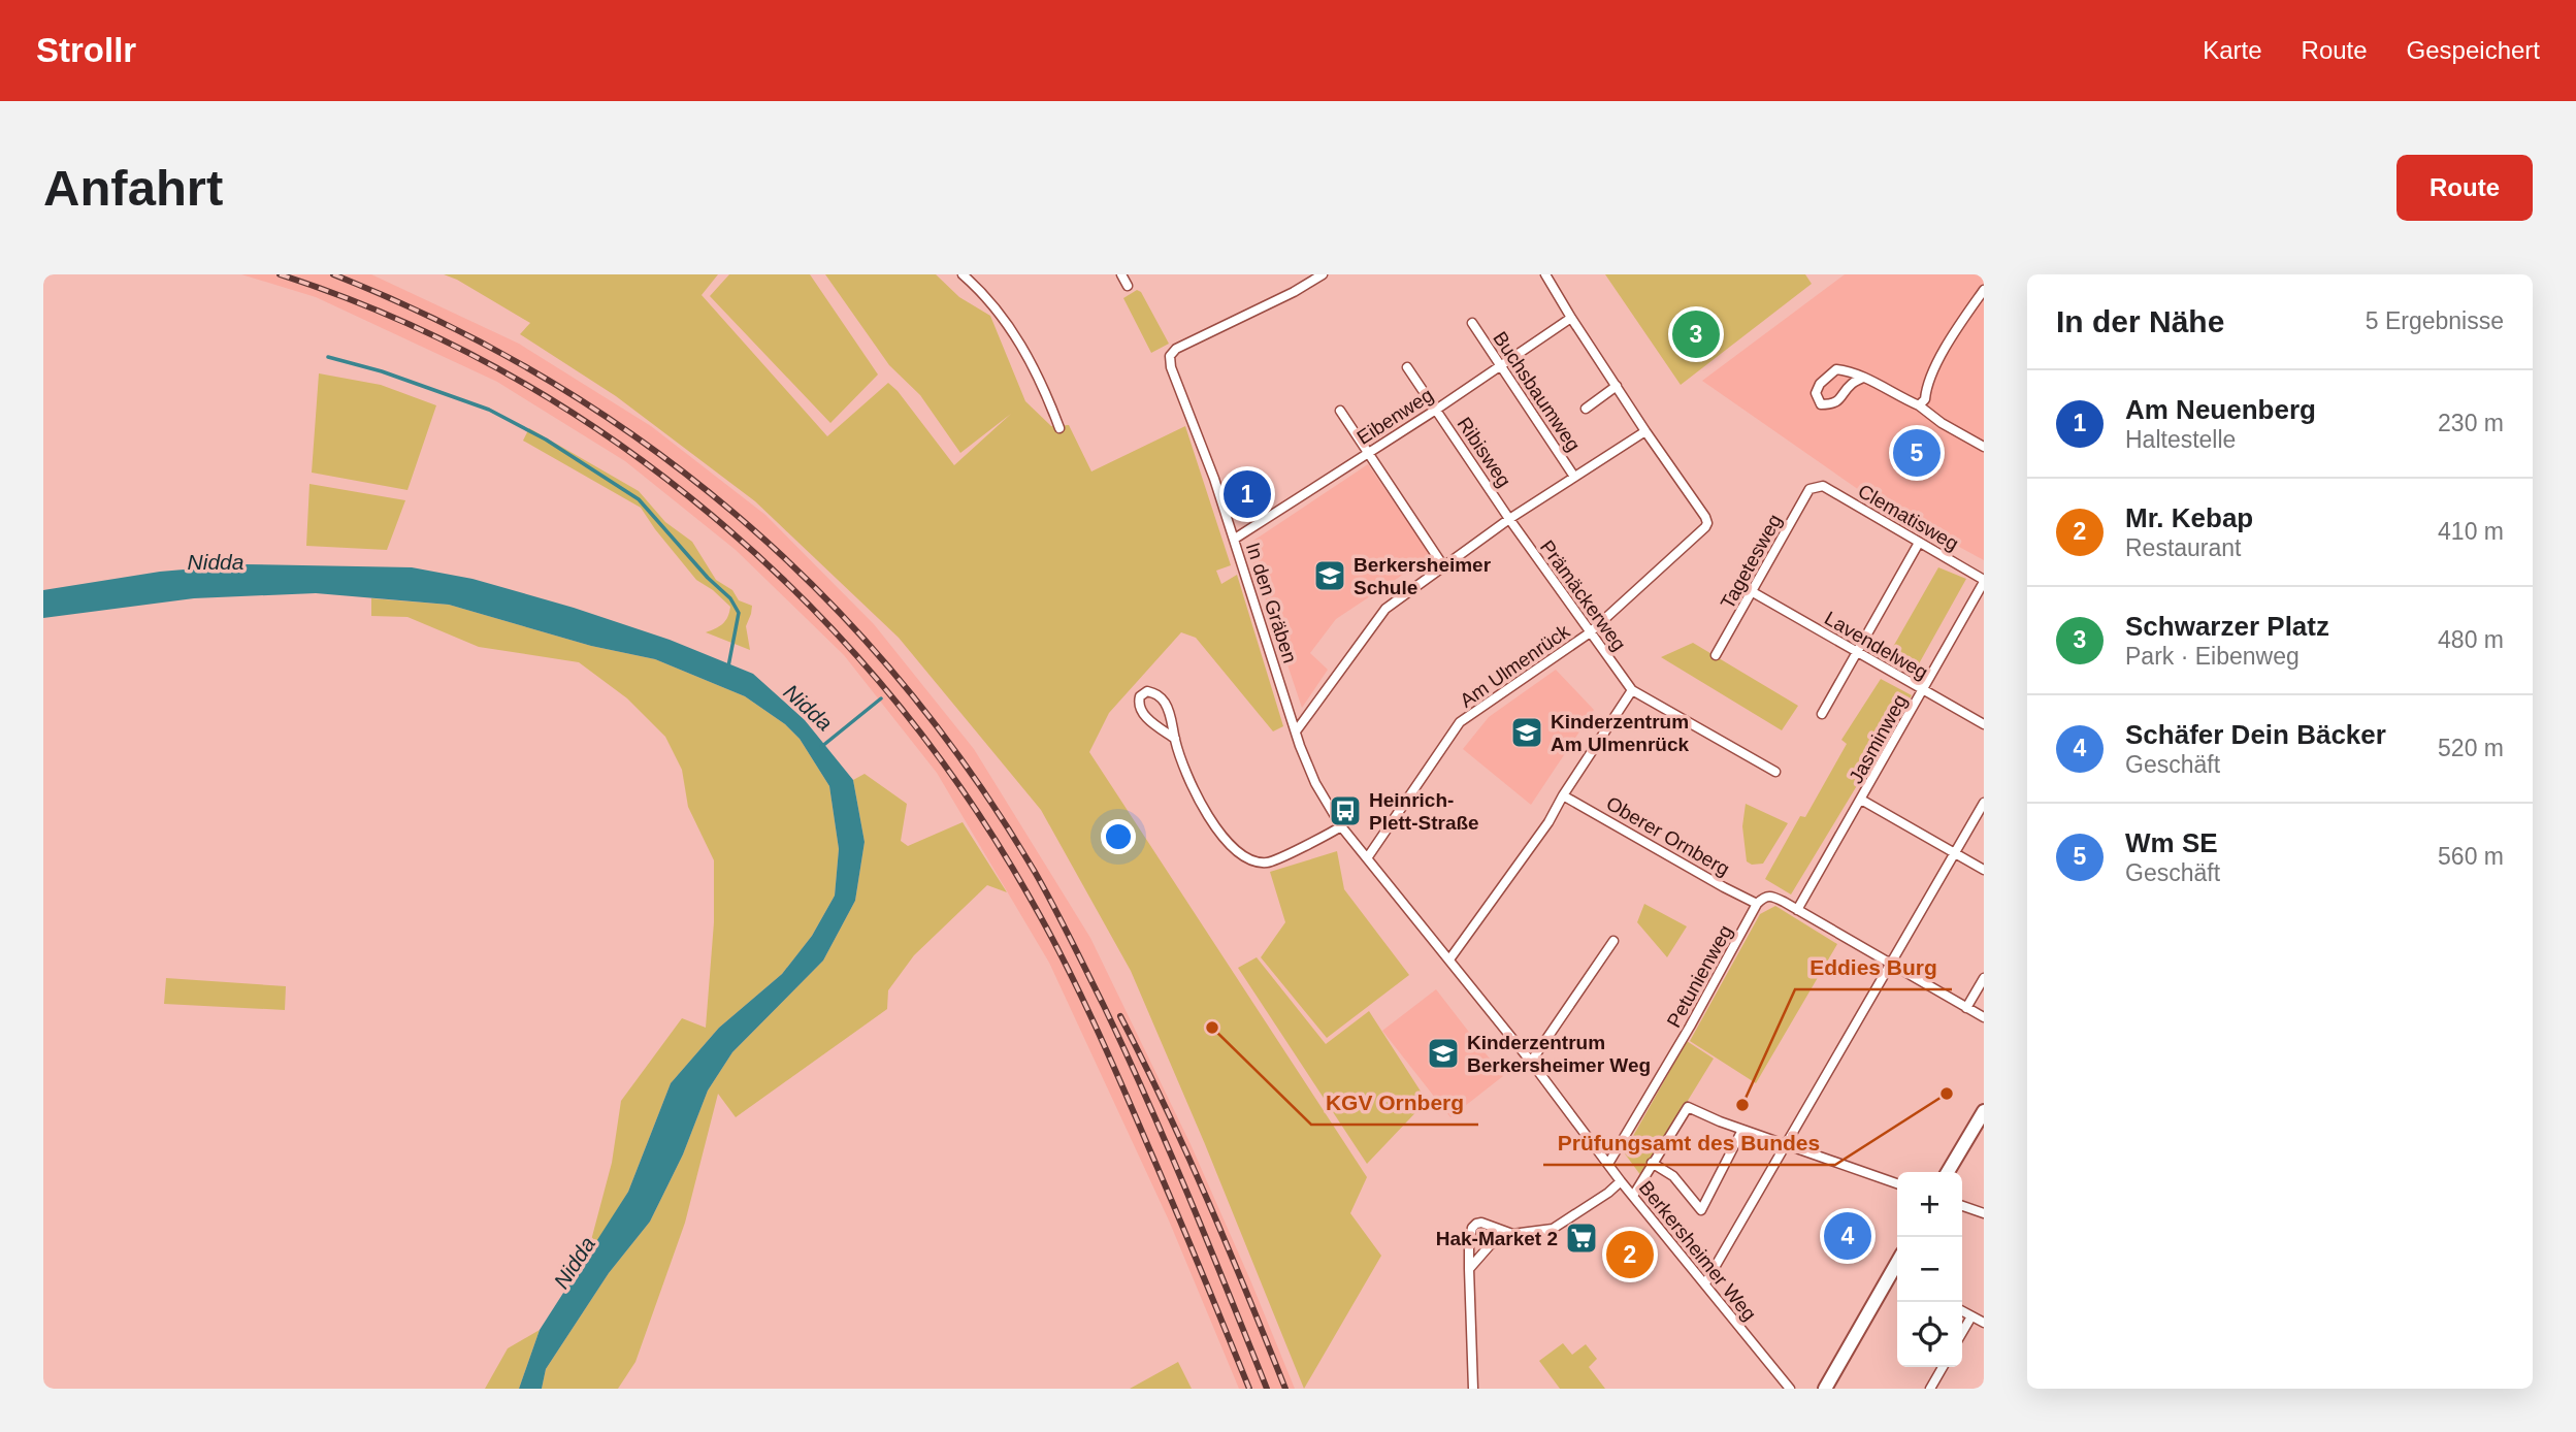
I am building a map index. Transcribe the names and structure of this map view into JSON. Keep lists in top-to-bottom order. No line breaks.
{"streets":{"street":["Buchsbaumweg","Eibenweg","Ribisweg","Clematisweg","Tagetesweg","Prämäckerweg","In den Gräben","Lavendelweg","Am Ulmenrück","Jasminweg","Oberer Ornberg","Petunienweg","Berkersheimer Weg"]},"crossings":[["Buchsbaumweg","Eibenweg"],["Eibenweg","Ribisweg"],["Eibenweg","In den Gräben"],["Ribisweg","Prämäckerweg"],["Clematisweg","Tagetesweg"],["Clematisweg","Jasminweg"],["Tagetesweg","Lavendelweg"],["Prämäckerweg","Am Ulmenrück"],["In den Gräben","Berkersheimer Weg"],["Lavendelweg","Jasminweg"],["Am Ulmenrück","Berkersheimer Weg"],["Oberer Ornberg","Petunienweg"],["Petunienweg","Berkersheimer Weg"]],"water":["Nidda"],"places":{"school or university":["Berkersheimer Schule","Kinderzentrum Am Ulmenrück","Kinderzentrum Berkersheimer Weg"],"bus stop":["Heinrich- Plett-Straße"],"other":["KGV Ornberg","Prüfungsamt des Bundes","Eddies Burg"],"supermarket":["Hak-Market 2"]},"page":{"header":"Strollr","nav":["Karte","Route","Gespeichert"],"buttons":"Route","title":"Anfahrt","heading":["In der Nähe","5 Ergebnisse"],"pins":["3","5","1","4","2"],"list":[{"mark":"1","name":"Am Neuenberg","note":"Haltestelle","value":"230 m"},{"mark":"2","name":"Mr. Kebap","note":"Restaurant","value":"410 m"},{"mark":"3","name":"Schwarzer Platz","note":"Park · Eibenweg","value":"480 m"},{"mark":"4","name":"Schäfer Dein Bäcker","note":"Geschäft","value":"520 m"},{"mark":"5","name":"Wm SE","note":"Geschäft","value":"560 m"}],"map_buttons":["+","−"]}}
